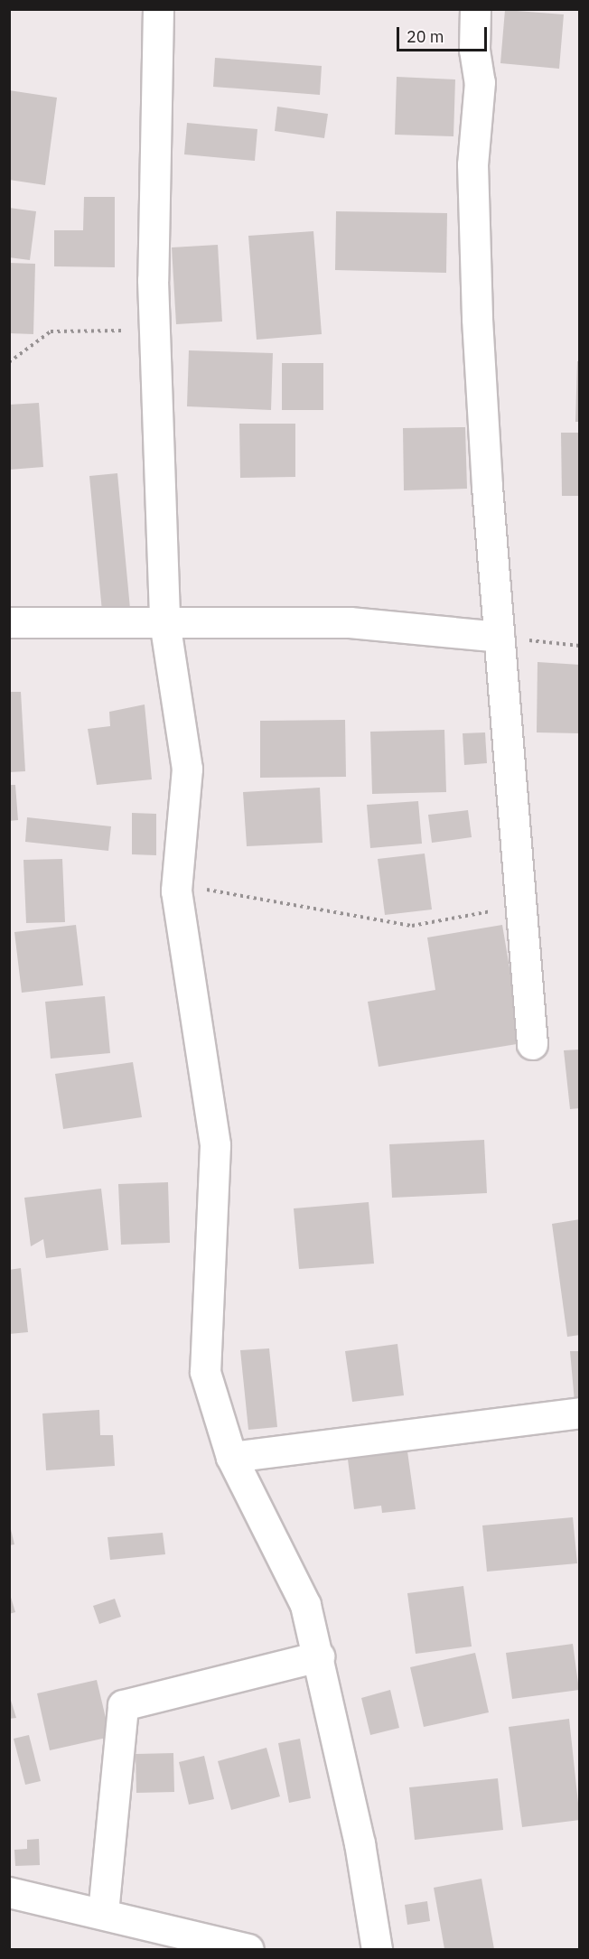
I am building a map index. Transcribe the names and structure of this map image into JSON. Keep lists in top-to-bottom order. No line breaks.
{"scale_bar":"20 m"}
